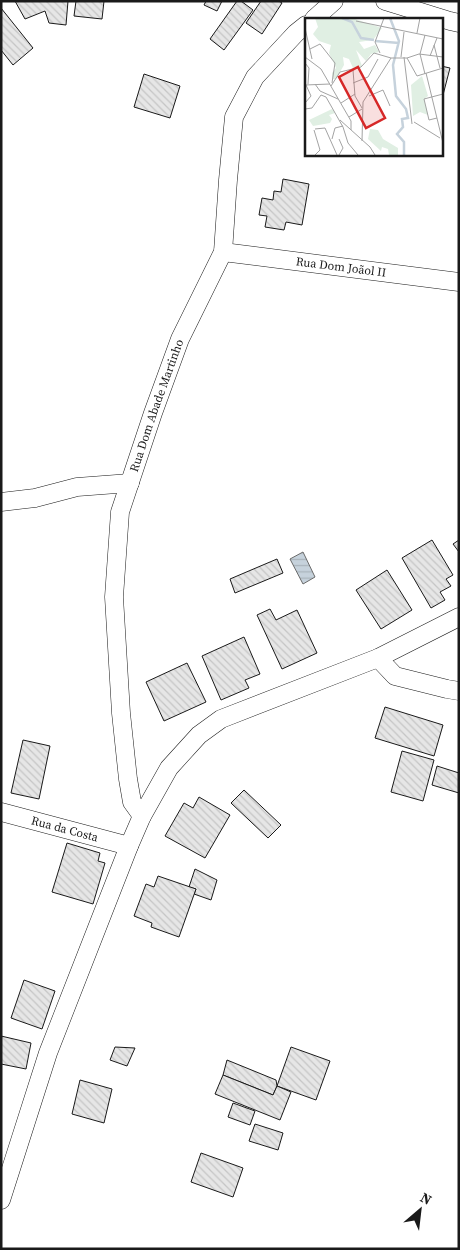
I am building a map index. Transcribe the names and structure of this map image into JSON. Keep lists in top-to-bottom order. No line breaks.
{"streets":{"street":["Rua Dom Joãol II","Rua Dom Abade Martinho","Rua da Costa"]},"crossings":[["Rua Dom Joãol II","Rua Dom Abade Martinho"]],"north":"top right"}
